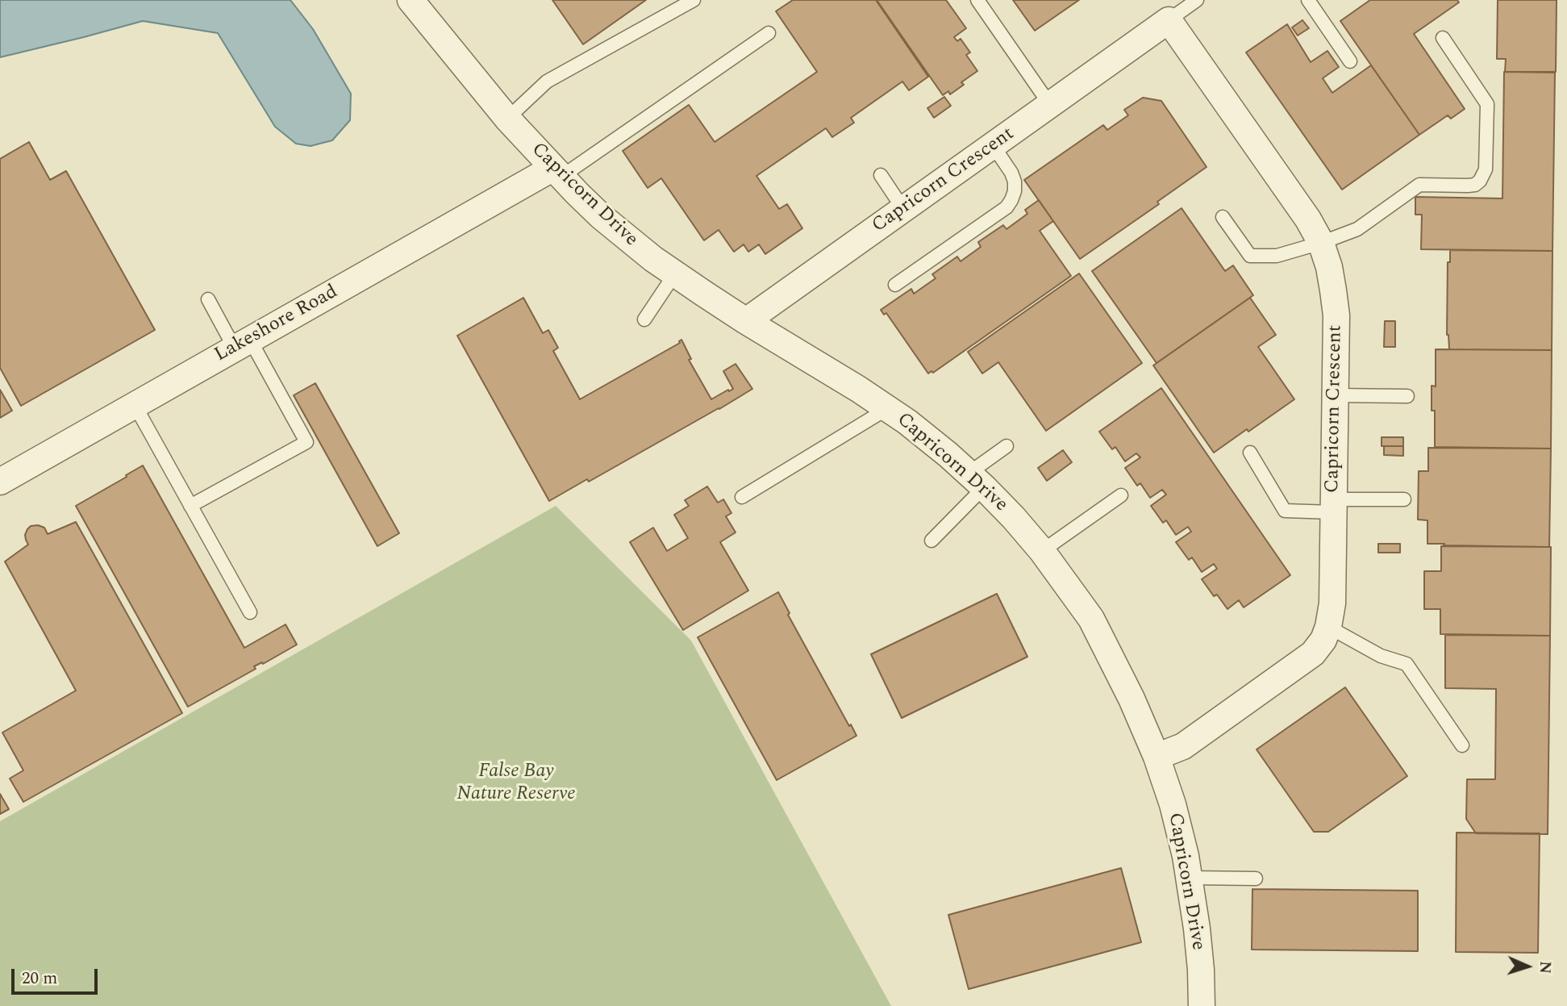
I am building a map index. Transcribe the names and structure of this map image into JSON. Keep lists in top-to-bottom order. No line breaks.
{"streets":{"street":["Capricorn Crescent","Capricorn Drive","Lakeshore Road"]},"crossings":[["Capricorn Crescent","Capricorn Drive"],["Capricorn Drive","Lakeshore Road"]],"parks":["False Bay Nature Reserve"],"scale_bar":"20 m","north":"right"}
